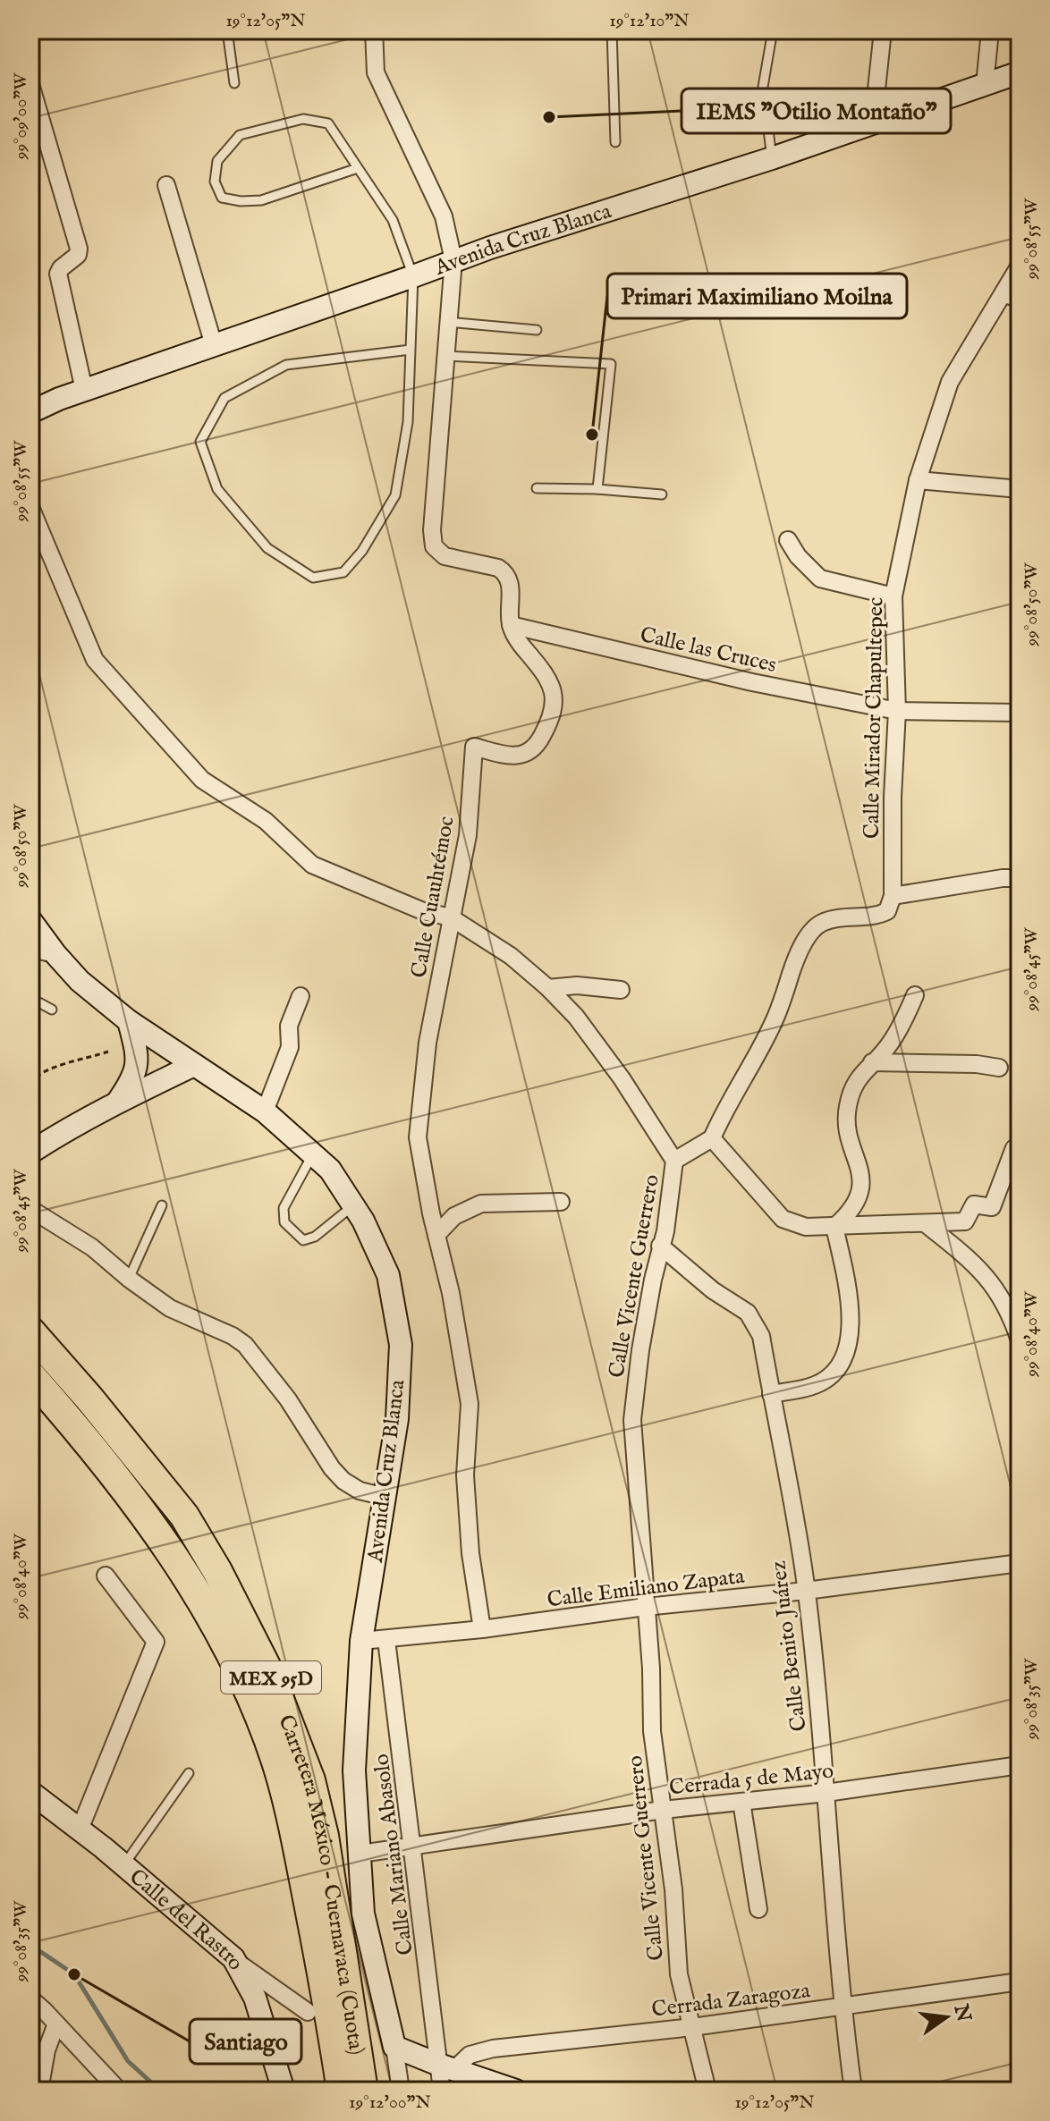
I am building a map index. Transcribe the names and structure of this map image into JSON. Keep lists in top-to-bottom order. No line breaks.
{"streets":{"highway":["MEX 95D","Carretera México - Cuernavaca (Cuota)"],"main road":["Avenida Cruz Blanca","Calle del Rastro"],"street":["Calle las Cruces","Calle Mirador Chapultepec","Calle Cuauhtémoc","Calle Vicente Guerrero","Calle Emiliano Zapata","Calle Benito Juárez","Cerrada 5 de Mayo","Calle Mariano Abasolo","Cerrada Zaragoza"]},"crossings":[["Avenida Cruz Blanca","Calle Emiliano Zapata"],["Avenida Cruz Blanca","Cerrada 5 de Mayo"],["Calle las Cruces","Calle Mirador Chapultepec"],["Calle las Cruces","Calle Cuauhtémoc"],["Calle Cuauhtémoc","Calle Vicente Guerrero"],["Calle Cuauhtémoc","Calle Emiliano Zapata"],["Calle Vicente Guerrero","Calle Emiliano Zapata"],["Calle Vicente Guerrero","Calle Benito Juárez"],["Calle Vicente Guerrero","Cerrada 5 de Mayo"],["Calle Vicente Guerrero","Cerrada Zaragoza"],["Calle Emiliano Zapata","Calle Benito Juárez"],["Calle Emiliano Zapata","Calle Mariano Abasolo"],["Calle Benito Juárez","Cerrada 5 de Mayo"],["Calle Benito Juárez","Cerrada Zaragoza"],["Cerrada 5 de Mayo","Calle Mariano Abasolo"],["Calle Mariano Abasolo","Cerrada Zaragoza"]],"places":["IEMS \"Otilio Montaño\"","Primari Maximiliano Moilna","Santiago"],"north":"right","coordinates":["19°12'05\"N","19°12'10\"N","99°09'00\"W","99°08'55\"W","99°08'50\"W","99°08'45\"W","99°08'40\"W","99°08'35\"W","19°12'00\"N"]}
